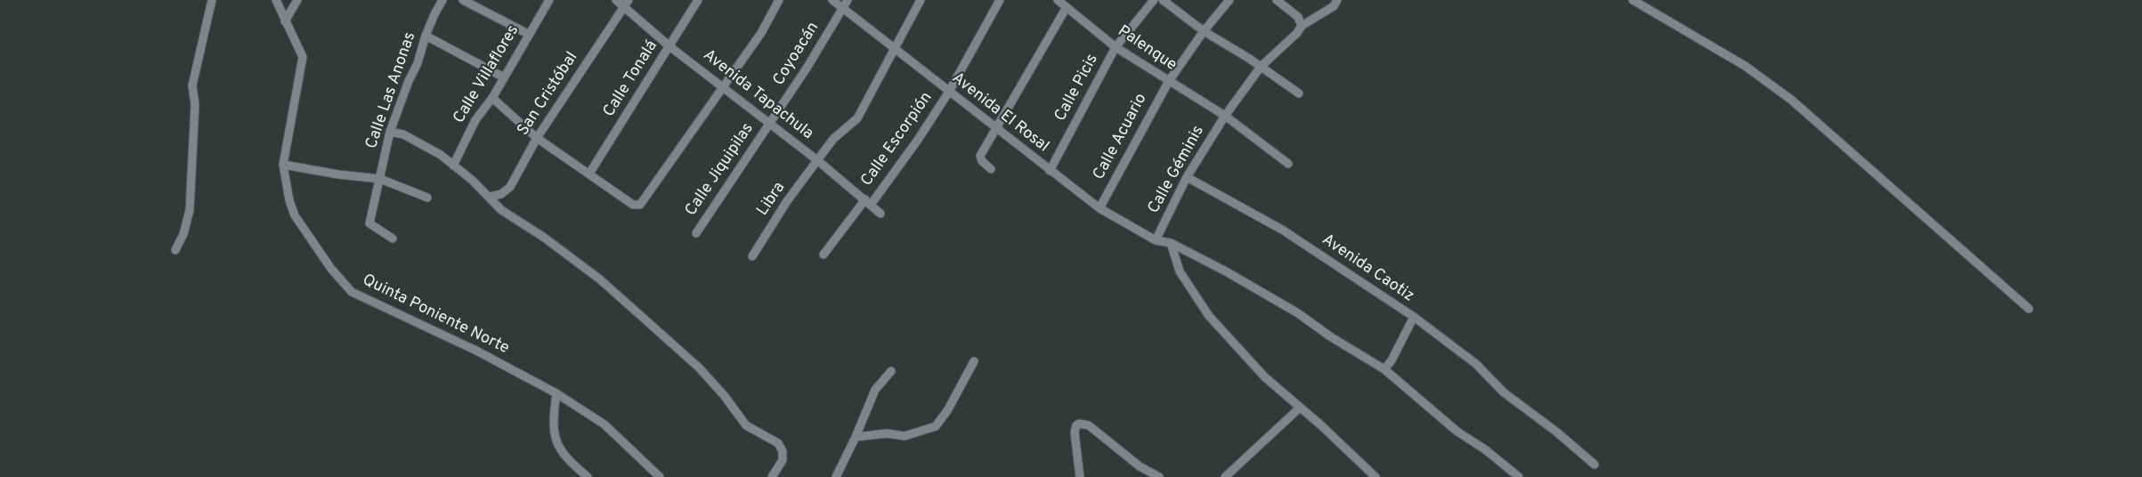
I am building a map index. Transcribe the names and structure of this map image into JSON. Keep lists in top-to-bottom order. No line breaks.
{"streets":{"street":["Palenque","Coyoacán","Calle Villaflores","Calle Tonalá","Calle Picis","Calle Las Anonas","San Cristóbal","Avenida Tapachula","Avenida El Rosal","Calle Acuario","Calle Escorpión","Calle Jiquipilas","Calle Géminis","Libra","Avenida Caotiz","Quinta Poniente Norte"]},"crossings":[["Palenque","Calle Picis"],["Palenque","Calle Acuario"],["Palenque","Calle Géminis"],["Coyoacán","Avenida Tapachula"],["Coyoacán","Avenida El Rosal"],["Coyoacán","Calle Jiquipilas"],["Calle Tonalá","Avenida Tapachula"],["Calle Picis","Avenida El Rosal"],["San Cristóbal","Avenida Tapachula"],["Avenida Tapachula","Calle Escorpión"],["Avenida Tapachula","Calle Jiquipilas"],["Avenida Tapachula","Libra"],["Avenida El Rosal","Calle Acuario"],["Avenida El Rosal","Calle Escorpión"],["Avenida El Rosal","Calle Géminis"],["Avenida El Rosal","Libra"],["Calle Géminis","Avenida Caotiz"]]}
